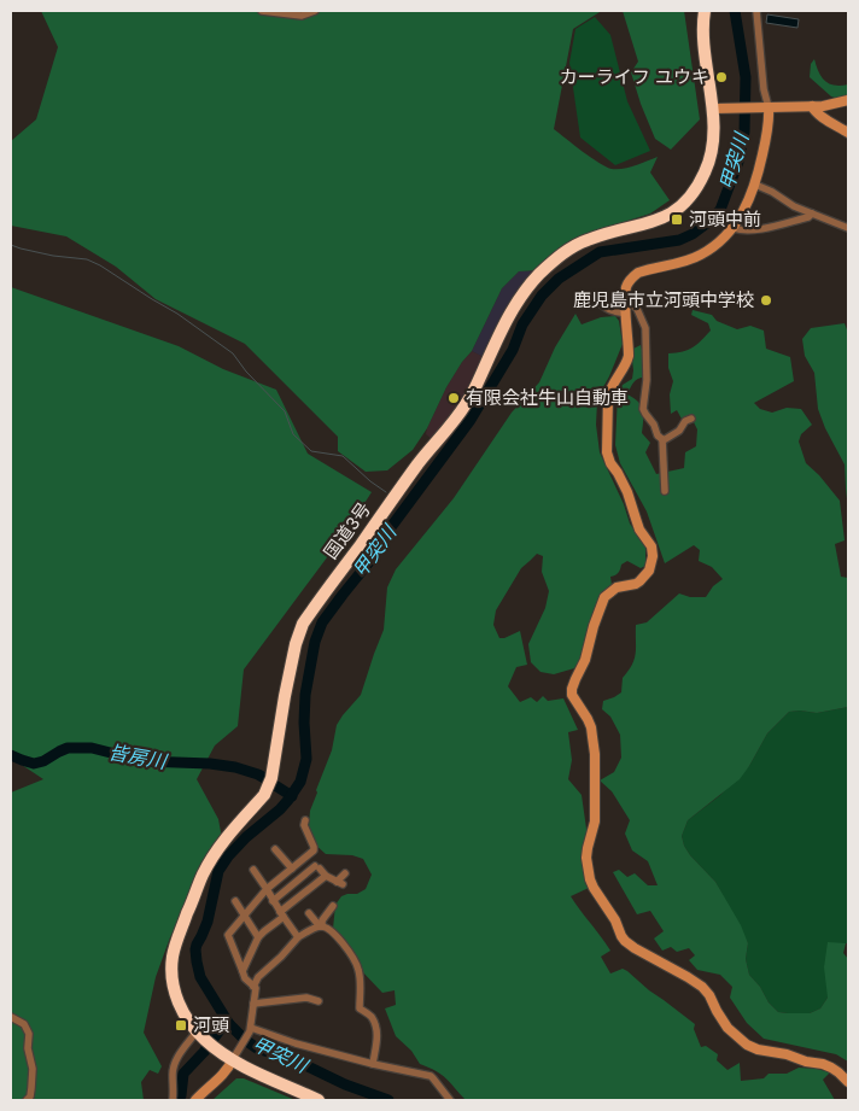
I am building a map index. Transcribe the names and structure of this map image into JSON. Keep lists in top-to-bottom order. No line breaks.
{"streets":{"highway":["国道3号"]},"water":["甲突川","皆房川"],"places":{"other":["カーライフ ユウキ","鹿児島市立河頭中学校","有限会社牛山自動車"],"transit":["河頭中前","河頭"]}}
